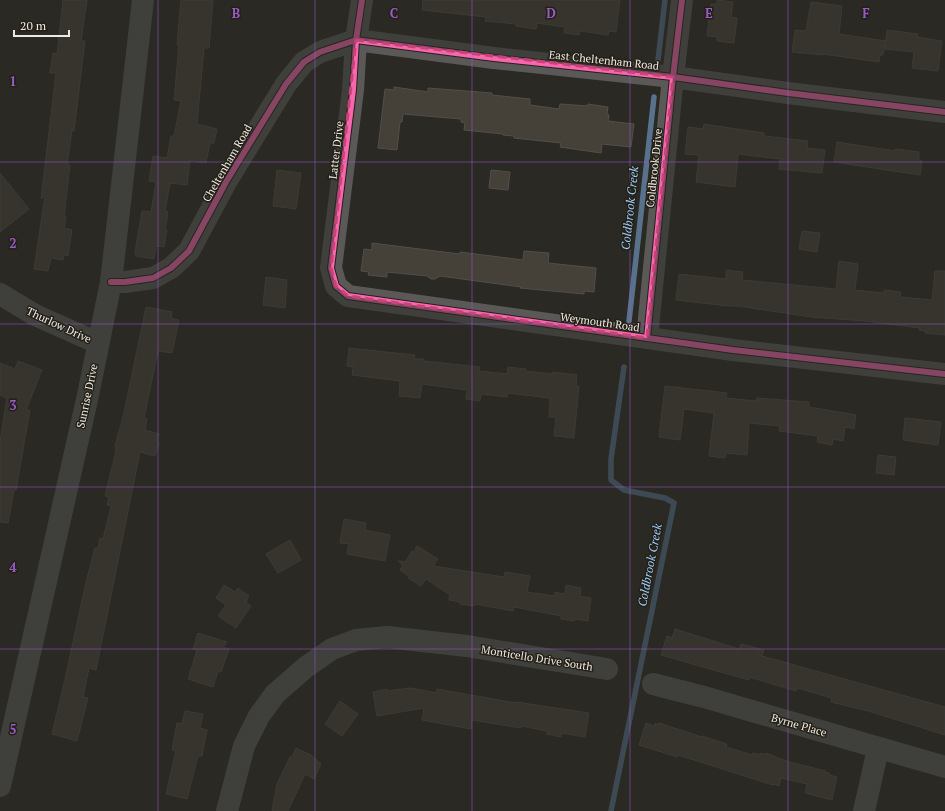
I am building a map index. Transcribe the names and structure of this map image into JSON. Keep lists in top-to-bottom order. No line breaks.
{"streets":{"street":["East Cheltenham Road","Latter Drive","Cheltenham Road","Coldbrook Drive","Weymouth Road","Thurlow Drive","Sunrise Drive","Monticello Drive South","Byrne Place"]},"crossings":[["East Cheltenham Road","Latter Drive"],["East Cheltenham Road","Cheltenham Road"],["East Cheltenham Road","Coldbrook Drive"],["Latter Drive","Cheltenham Road"],["Latter Drive","Weymouth Road"],["Cheltenham Road","Sunrise Drive"],["Coldbrook Drive","Weymouth Road"],["Thurlow Drive","Sunrise Drive"]],"water":["Coldbrook Creek"],"scale_bar":"20 m","grid":{"columns":["B","C","D","E","F"],"rows":["1","2","3","4","5"]}}
